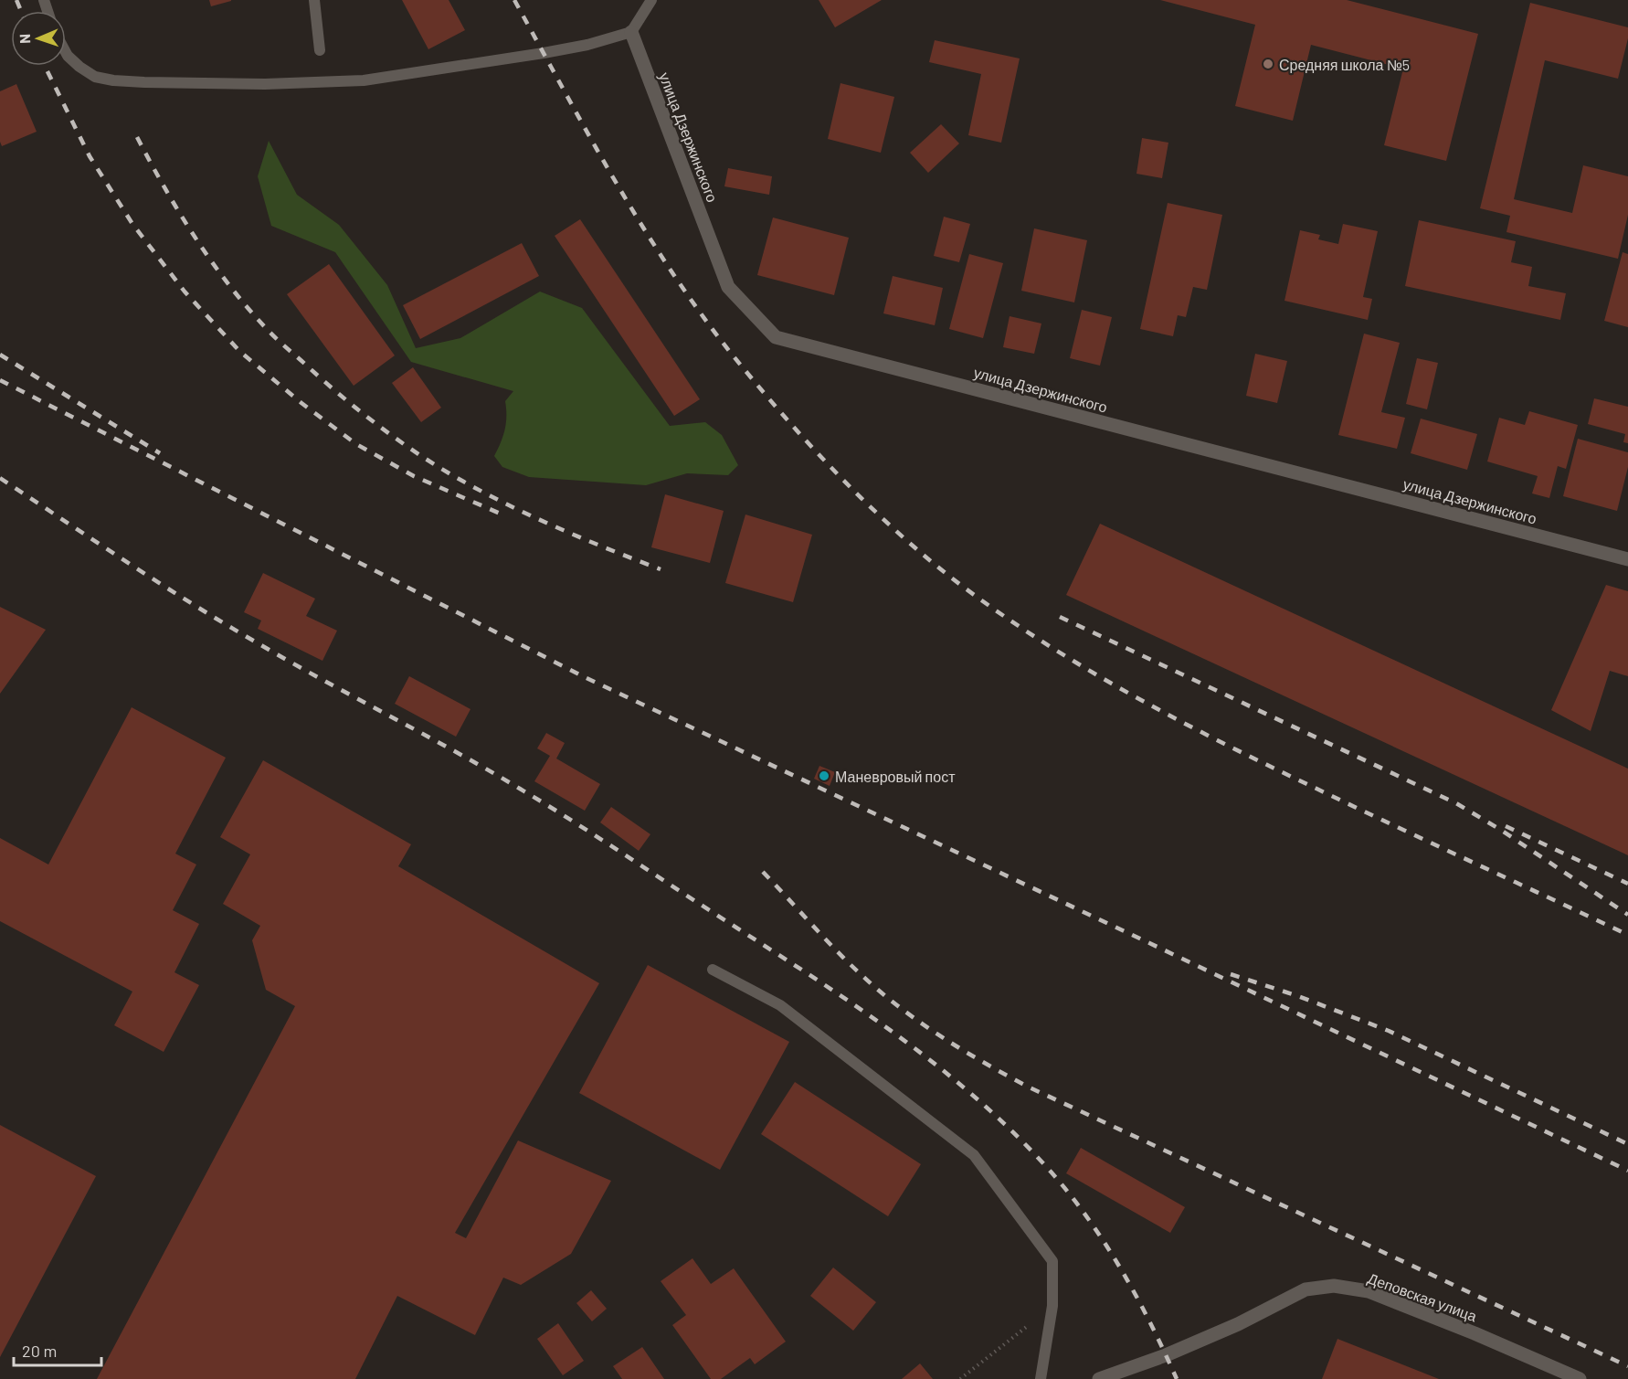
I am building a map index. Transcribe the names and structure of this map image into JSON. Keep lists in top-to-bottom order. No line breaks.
{"streets":{"street":["улица Дзержинского","Деповская улица"]},"places":["Средняя школа №5","Маневровый пост"],"scale_bar":"20 m","north":"left"}
